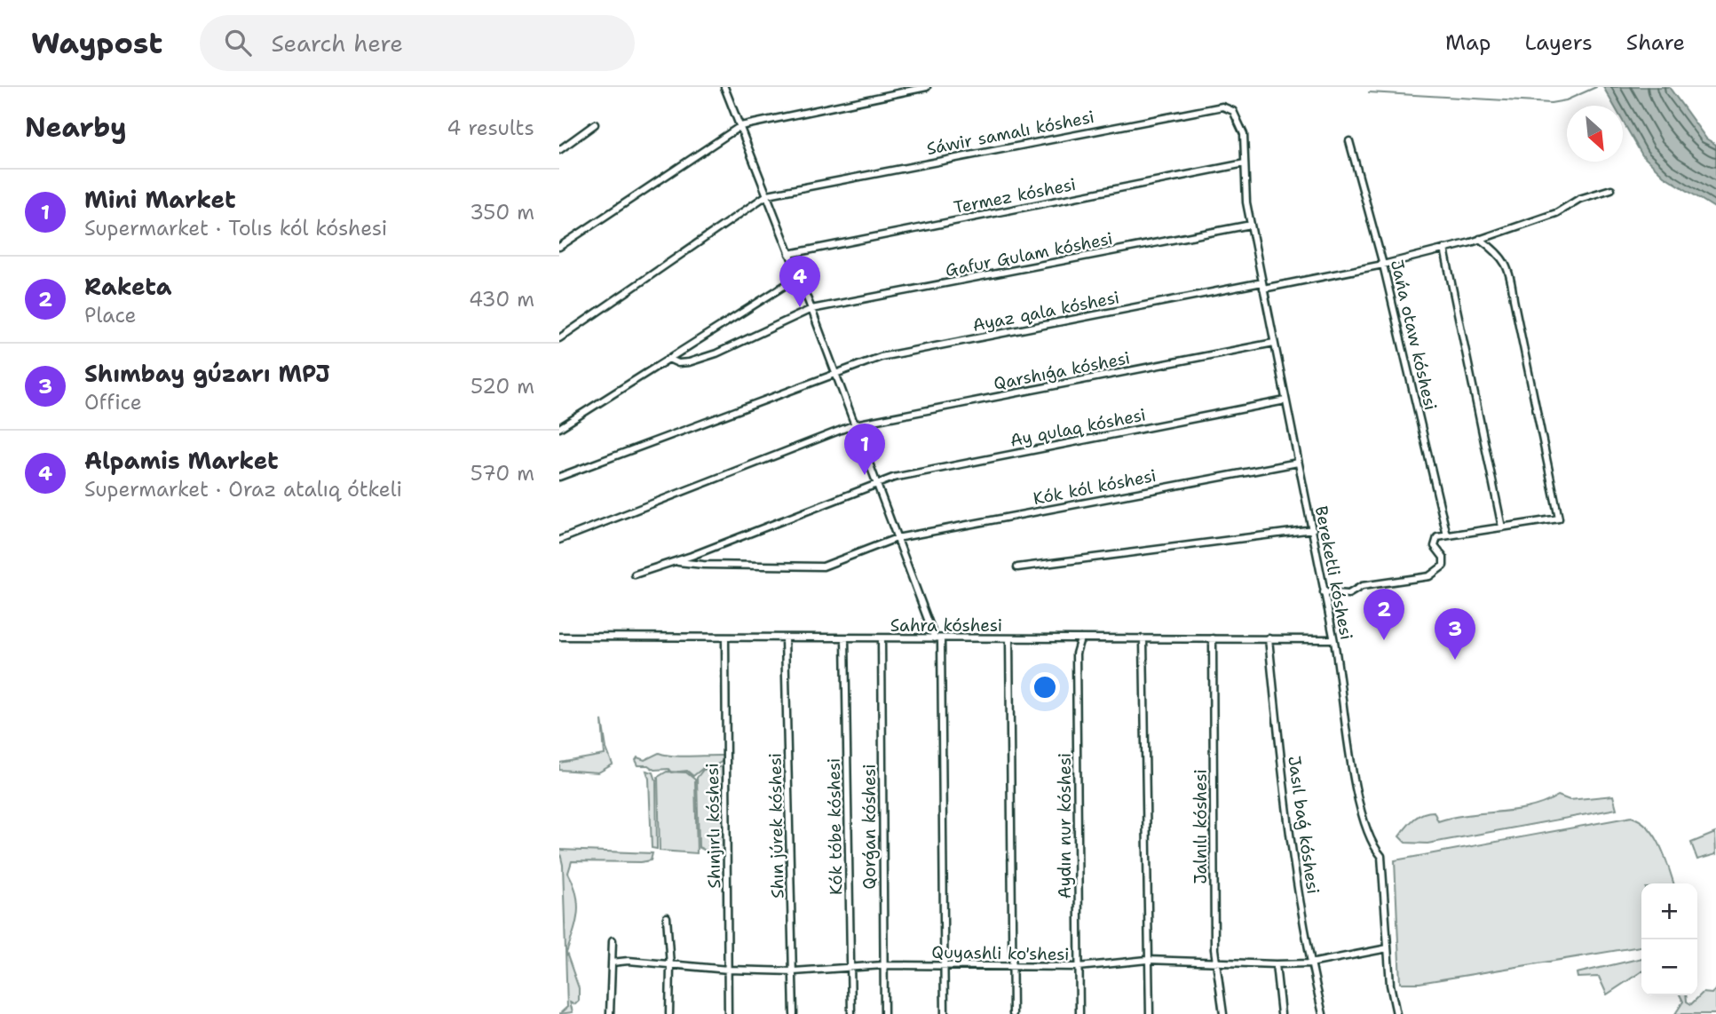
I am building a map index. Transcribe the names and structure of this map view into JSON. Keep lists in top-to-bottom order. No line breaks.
{"streets":{"street":["Sáwir samalı kóshesi","Termez kóshesi","Gafur Gulam kóshesi","Ayaz qala kóshesi","Jańa otaw kóshesi","Qarshıǵa kóshesi","Ay qulaq kóshesi","Kók kól kóshesi","Bereketli kóshesi","Sahra kóshesi","Jasıl baǵ kóshesi","Shınjırlı kóshesi","Shın júrek kóshesi","Aydın nur kóshesi","Kók tóbe kóshesi","Qorǵan kóshesi","Jalnılı kóshesi","Quyashli ko'shesi"]},"crossings":[["Sáwir samalı kóshesi","Bereketli kóshesi"],["Termez kóshesi","Bereketli kóshesi"],["Gafur Gulam kóshesi","Bereketli kóshesi"],["Ayaz qala kóshesi","Jańa otaw kóshesi"],["Ayaz qala kóshesi","Bereketli kóshesi"],["Qarshıǵa kóshesi","Bereketli kóshesi"],["Ay qulaq kóshesi","Kók kól kóshesi"],["Ay qulaq kóshesi","Bereketli kóshesi"],["Kók kól kóshesi","Bereketli kóshesi"],["Bereketli kóshesi","Sahra kóshesi"],["Bereketli kóshesi","Quyashli ko'shesi"],["Sahra kóshesi","Jasıl baǵ kóshesi"],["Sahra kóshesi","Shınjırlı kóshesi"],["Sahra kóshesi","Shın júrek kóshesi"],["Sahra kóshesi","Aydın nur kóshesi"],["Sahra kóshesi","Kók tóbe kóshesi"],["Sahra kóshesi","Qorǵan kóshesi"],["Sahra kóshesi","Jalnılı kóshesi"],["Jasıl baǵ kóshesi","Quyashli ko'shesi"],["Shınjırlı kóshesi","Quyashli ko'shesi"],["Shın júrek kóshesi","Quyashli ko'shesi"],["Aydın nur kóshesi","Quyashli ko'shesi"],["Kók tóbe kóshesi","Quyashli ko'shesi"],["Qorǵan kóshesi","Quyashli ko'shesi"],["Jalnılı kóshesi","Quyashli ko'shesi"]],"north":"bottom right","page":{"header":"Waypost","search":"Search here","nav":["Map","Layers","Share"],"heading":["Nearby","4 results"],"list":[{"mark":"1","name":"Mini Market","note":"Supermarket · Tolıs kól kóshesi","value":"350 m"},{"mark":"2","name":"Raketa","note":"Place","value":"430 m"},{"mark":"3","name":"Shımbay gúzarı MPJ","note":"Office","value":"520 m"},{"mark":"4","name":"Alpamis Market","note":"Supermarket · Oraz atalıq ótkeli","value":"570 m"}],"pins":["4","1","2","3"],"map_buttons":["+","−"]}}
